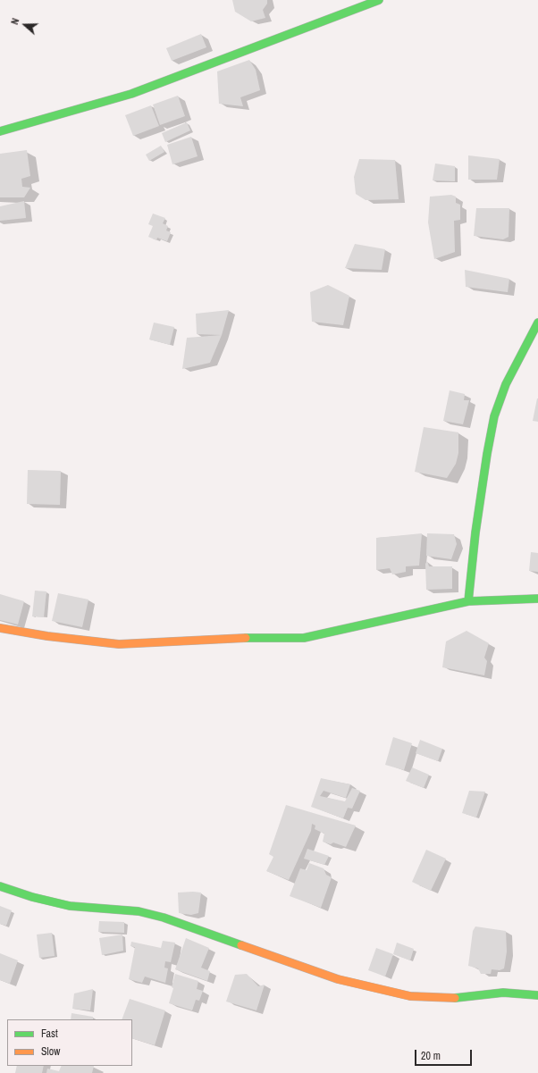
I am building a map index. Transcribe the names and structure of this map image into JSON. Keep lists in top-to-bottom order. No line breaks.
{"legend":["Fast","Slow"],"scale_bar":"20 m","north":"left"}
